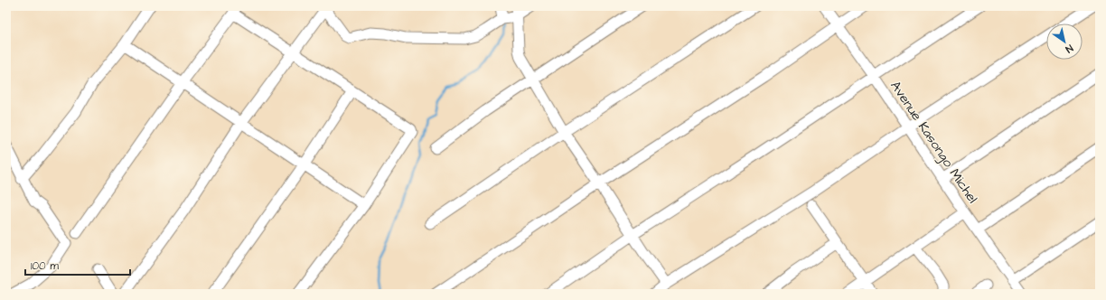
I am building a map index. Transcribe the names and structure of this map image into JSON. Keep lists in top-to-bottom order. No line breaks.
{"streets":{"street":["Avenue Kasongo Michel"]},"scale_bar":"100 m","north":"bottom right"}
